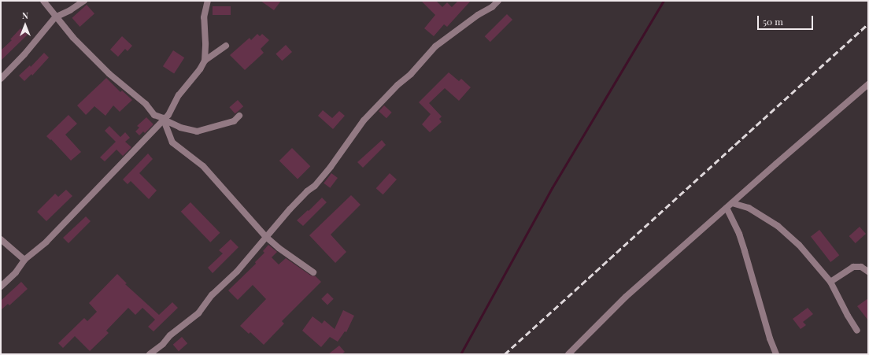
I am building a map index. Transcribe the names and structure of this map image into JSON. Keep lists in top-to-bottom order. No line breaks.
{"scale_bar":"50 m","north":"top"}
